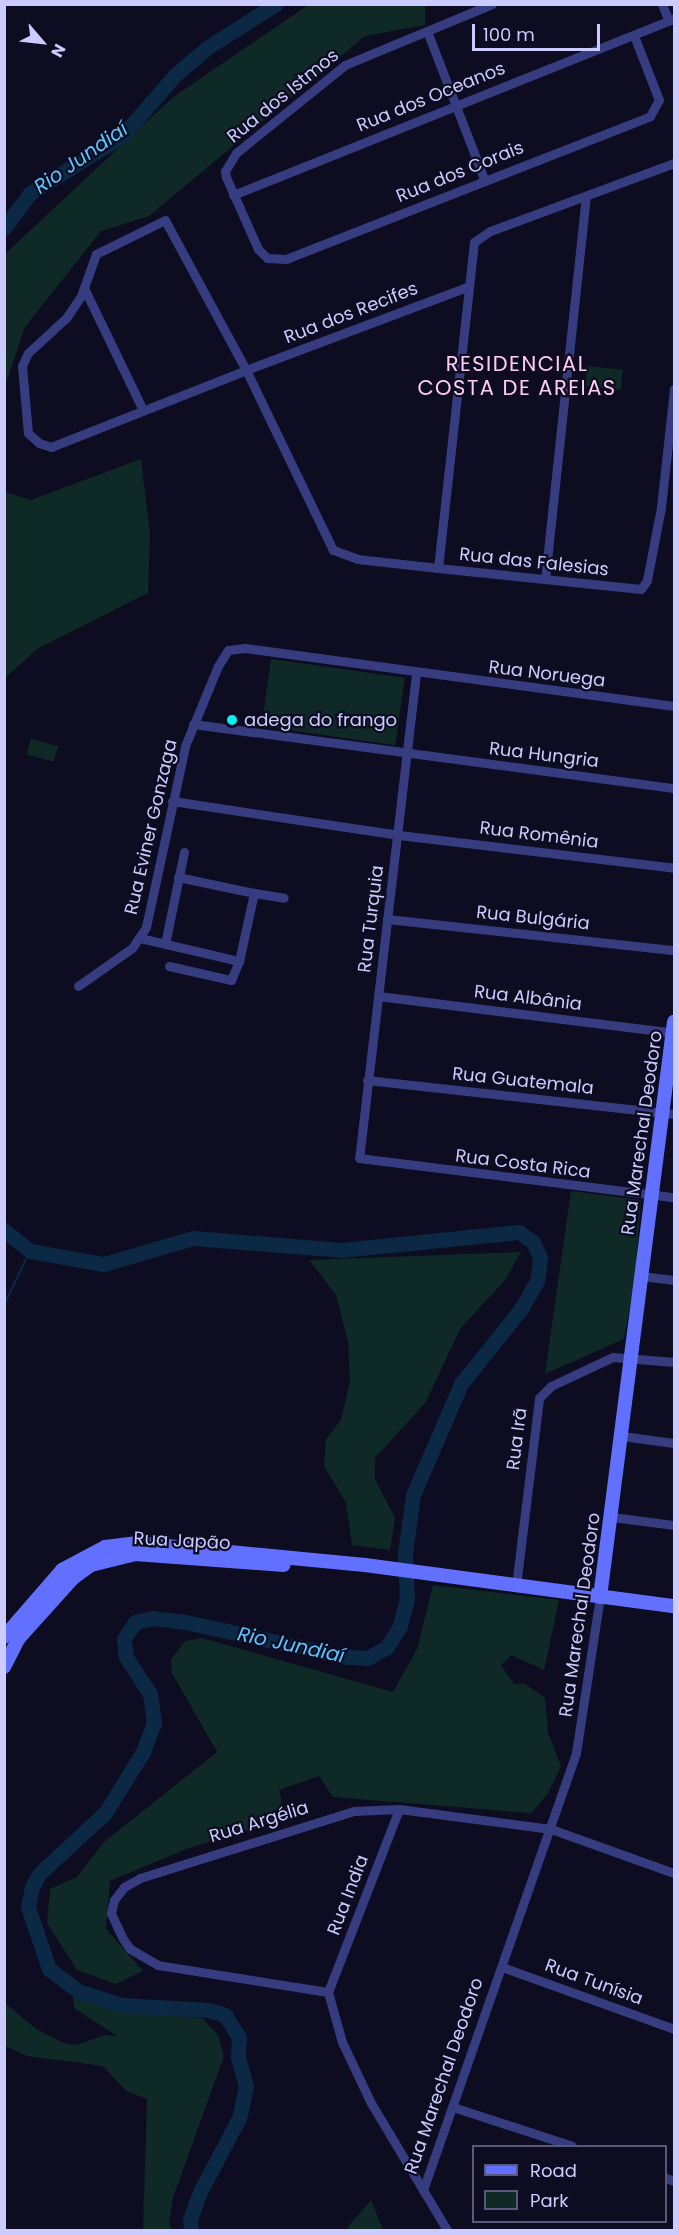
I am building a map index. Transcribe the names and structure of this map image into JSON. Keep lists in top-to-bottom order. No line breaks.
{"streets":{"street":["Rua dos Istmos","Rua dos Oceanos","Rua dos Corais","Rua dos Recifes","Rua das Falesias","Rua Noruega","Rua Hungria","Rua Eviner Gonzaga","Rua Romênia","Rua Bulgária","Rua Turquia","Rua Albânia","Rua Guatemala","Rua Marechal Deodoro","Rua Costa Rica","Rua Irã","Rua Japão","Rua Argélia","Rua India","Rua Tunísia"]},"crossings":[["Rua dos Istmos","Rua dos Oceanos"],["Rua dos Istmos","Rua dos Corais"],["Rua dos Oceanos","Rua dos Corais"],["Rua dos Recifes","Rua das Falesias"],["Rua Noruega","Rua Eviner Gonzaga"],["Rua Noruega","Rua Turquia"],["Rua Hungria","Rua Eviner Gonzaga"],["Rua Hungria","Rua Turquia"],["Rua Eviner Gonzaga","Rua Romênia"],["Rua Romênia","Rua Turquia"],["Rua Bulgária","Rua Turquia"],["Rua Turquia","Rua Albânia"],["Rua Turquia","Rua Guatemala"],["Rua Turquia","Rua Costa Rica"],["Rua Albânia","Rua Marechal Deodoro"],["Rua Guatemala","Rua Marechal Deodoro"],["Rua Marechal Deodoro","Rua Costa Rica"],["Rua Marechal Deodoro","Rua Irã"],["Rua Marechal Deodoro","Rua Japão"],["Rua Marechal Deodoro","Rua Argélia"],["Rua Marechal Deodoro","Rua Tunísia"],["Rua Irã","Rua Japão"],["Rua Argélia","Rua India"]],"districts":["RESIDENCIAL COSTA DE AREIAS"],"water":["Rio Jundiaí"],"places":["adega do frango"],"legend":["Road","Park"],"scale_bar":"100 m","north":"bottom right"}
